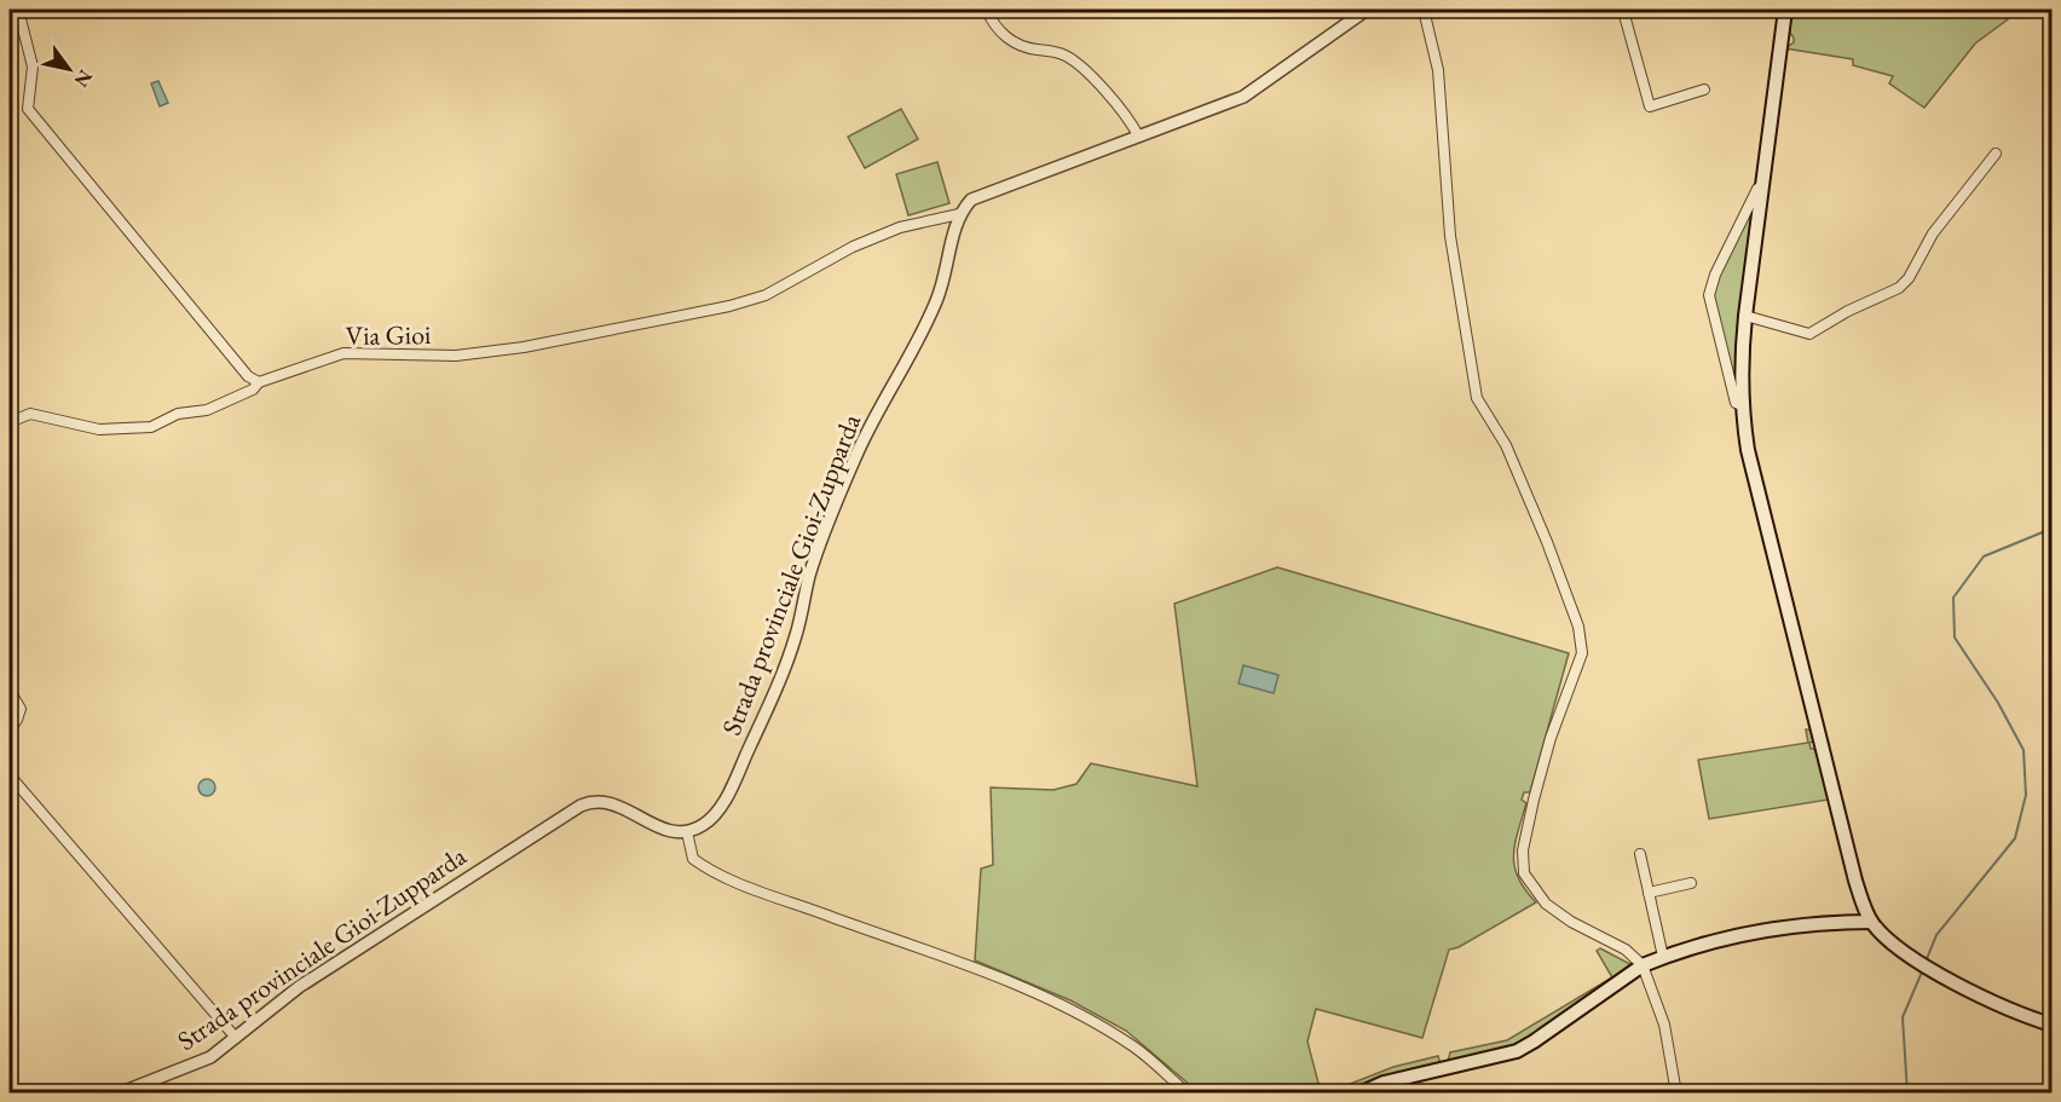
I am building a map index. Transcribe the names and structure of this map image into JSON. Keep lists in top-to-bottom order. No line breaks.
{"streets":{"street":["Via Gioi","Strada provinciale Gioi-Zupparda"]},"crossings":[["Via Gioi","Strada provinciale Gioi-Zupparda"]],"north":"bottom right"}
